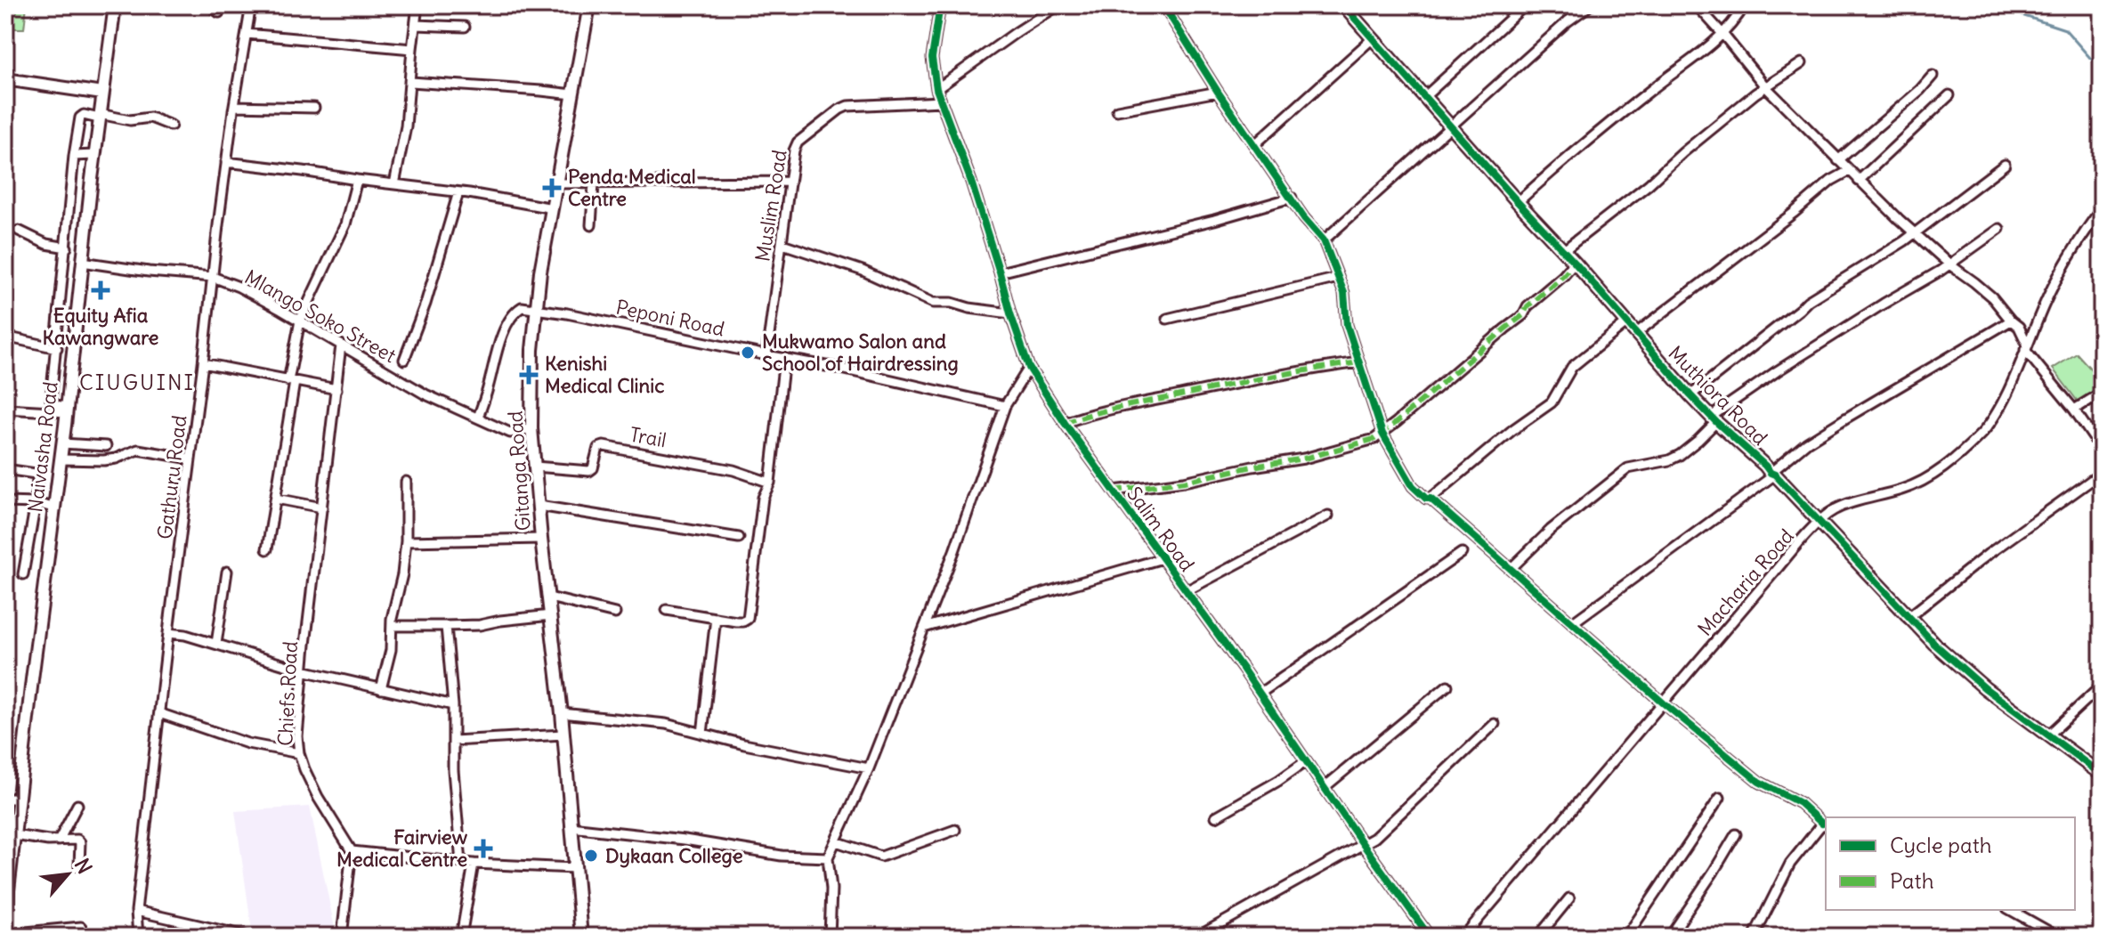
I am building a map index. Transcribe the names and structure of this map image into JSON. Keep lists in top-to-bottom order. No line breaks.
{"streets":{"main road":["Muthiora Road","Naivasha Road","Gitanga Road"],"street":["Muslim Road","Mlango Soko Street","Peponi Road","Trail","Gathuru Road","Salim Road","Macharia Road","Chiefs Road"]},"crossings":[["Muslim Road","Peponi Road"],["Muslim Road","Salim Road"],["Mlango Soko Street","Naivasha Road"],["Mlango Soko Street","Gitanga Road"],["Mlango Soko Street","Gathuru Road"],["Mlango Soko Street","Chiefs Road"],["Peponi Road","Gitanga Road"],["Muthiora Road","Macharia Road"],["Trail","Gitanga Road"]],"districts":["CIUGUINI"],"places":{"health":["Penda Medical Centre","Equity Afia Kawangware","Kenishi Medical Clinic","Fairview Medical Centre"],"other":["Mukwamo Salon and School of Hairdressing","Dykaan College"]},"legend":["Cycle path","Path"],"north":"top right"}
